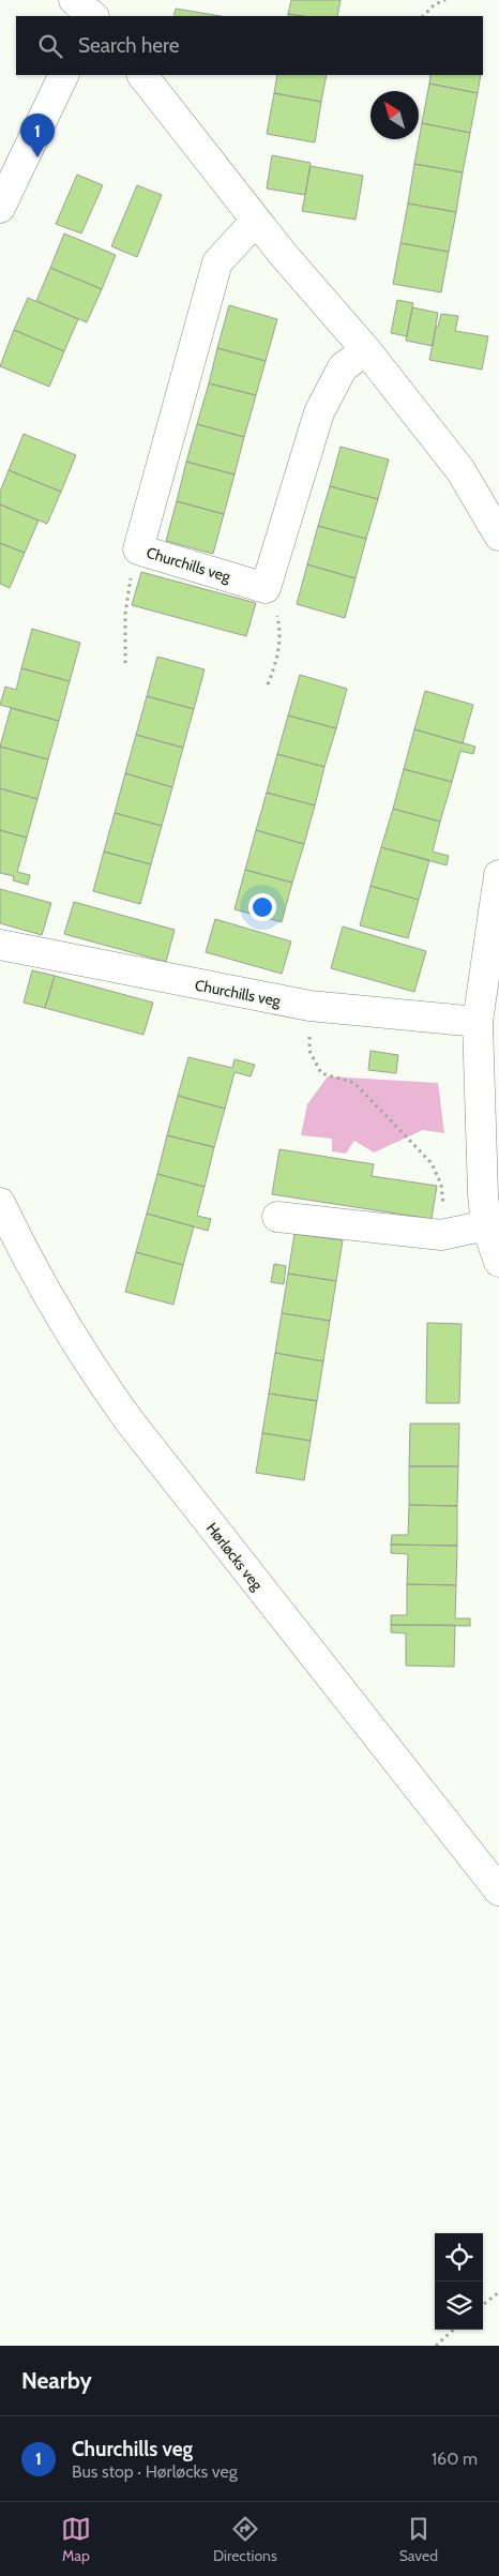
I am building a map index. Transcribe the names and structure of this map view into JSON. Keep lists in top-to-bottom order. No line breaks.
{"streets":{"street":["Churchills veg","Hørløcks veg"]},"north":"top left","page":{"search":"Search here","pins":"1","heading":"Nearby","list":[{"mark":"1","name":"Churchills veg","note":"Bus stop · Hørløcks veg","value":"160 m"}],"nav":["Map","Directions","Saved"]}}
